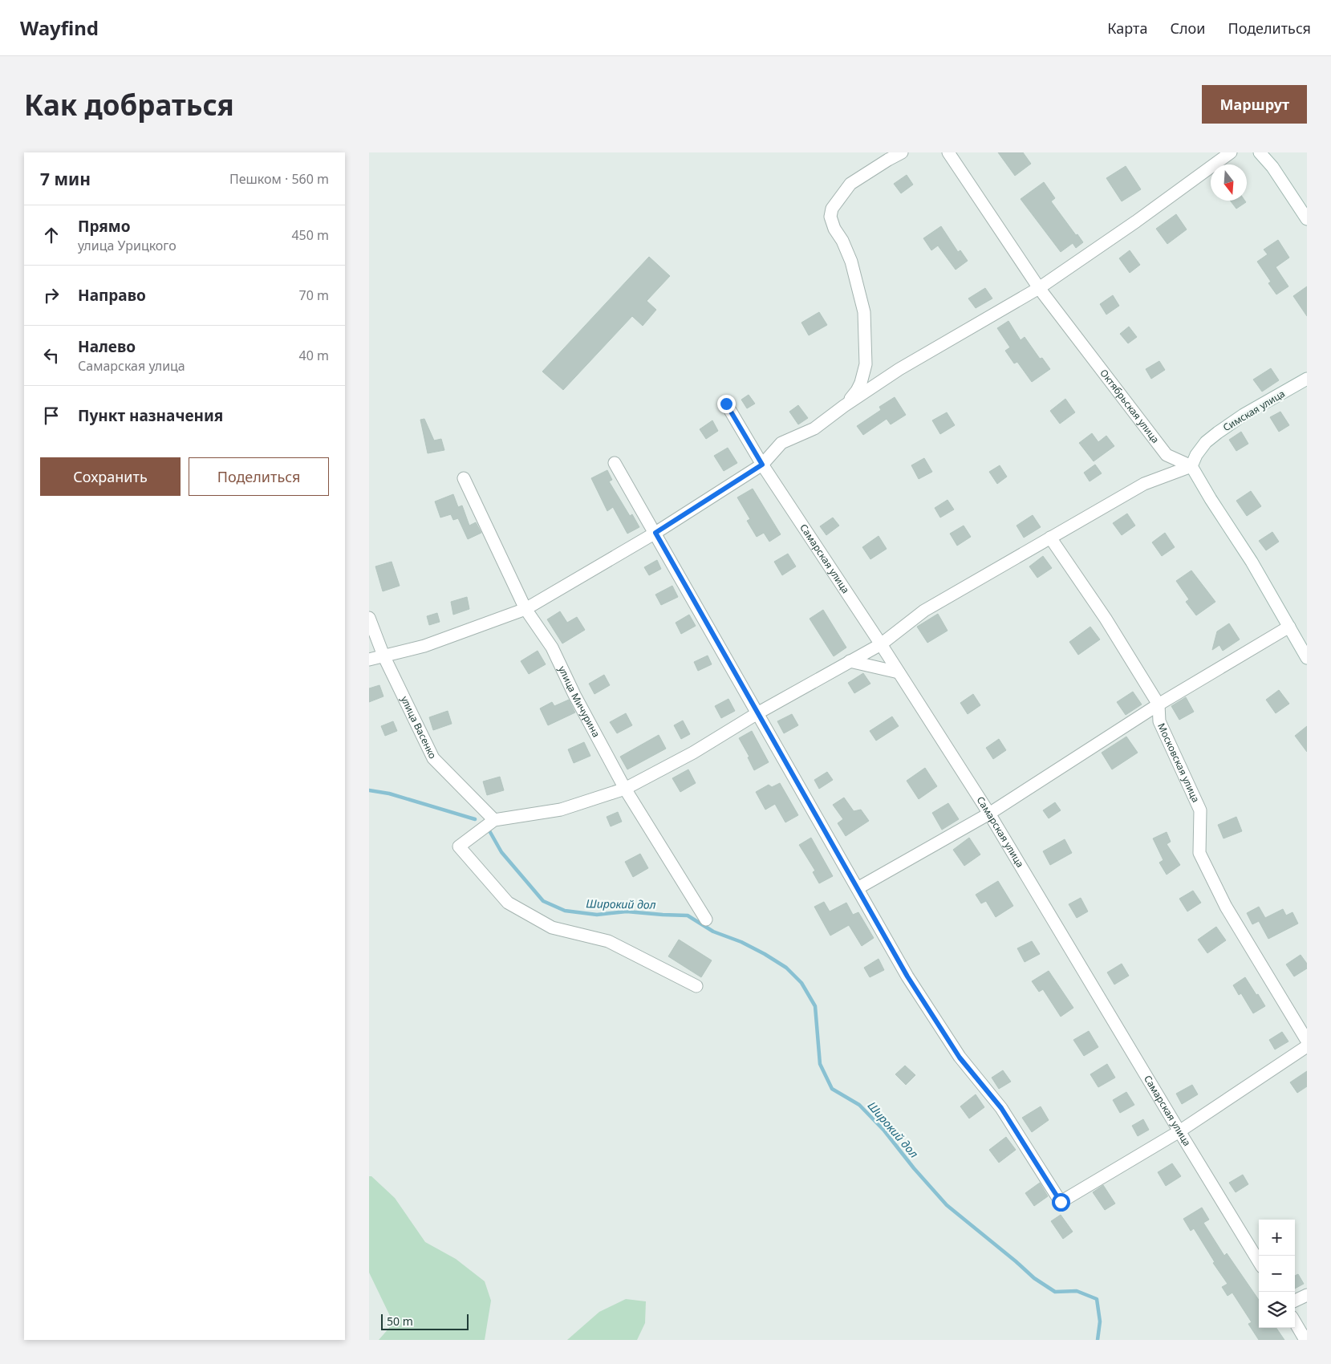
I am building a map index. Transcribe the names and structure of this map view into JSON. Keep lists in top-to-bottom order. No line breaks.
{"streets":{"street":["Октябрьская улица","Симская улица","Самарская улица","улица Мичурина","улица Васенко","Московская улица"]},"crossings":[["Октябрьская улица","Симская улица"]],"water":["Широкий дол"],"scale_bar":"50 m","north":"bottom","page":{"header":"Wayfind","nav":["Карта","Слои","Поделиться"],"buttons":["Маршрут",["Сохранить","Поделиться"]],"title":"Как добраться","heading":["7 мин","Пешком · 560 m"],"list":[["Прямо","улица Урицкого","450 m"],["Направо","70 m"],["Налево","Самарская улица","40 m"],"Пункт назначения"],"map_buttons":["+","−"],"scale":"50 m"}}
